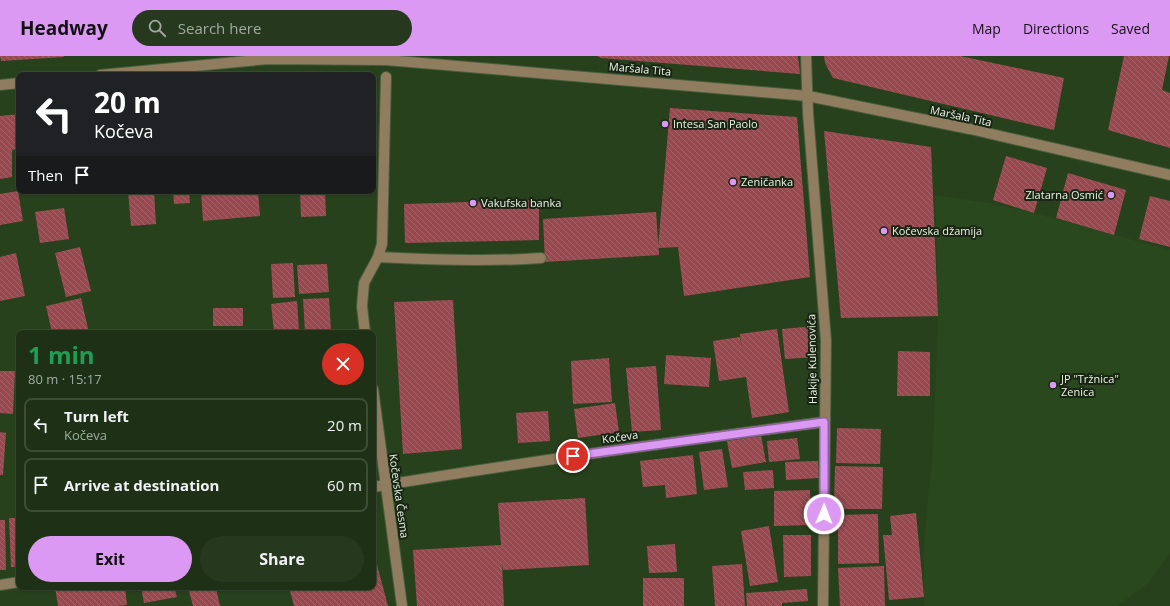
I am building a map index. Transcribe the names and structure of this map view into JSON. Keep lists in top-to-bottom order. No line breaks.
{"streets":{"street":["Maršala Tita","Hakije Kulenovića","Kočeva","Kočevska Česma"]},"crossings":[["Maršala Tita","Hakije Kulenovića"],["Hakije Kulenovića","Kočeva"],["Kočeva","Kočevska Česma"]],"places":["Intesa San Paolo","Zeničanka","Zlatarna Osmić","Vakufska banka","Kočevska džamija","JP \"Tržnica\" Zenica"],"page":{"header":"Headway","search":"Search here","nav":["Map","Directions","Saved"],"turn":["20 m","Kočeva"],"then":"Then","heading":["1 min","80 m · 15:17"],"list":[{"name":"Turn left","note":"Kočeva","value":"20 m"},{"name":"Arrive at destination","value":"60 m"}],"buttons":["Exit","Share"]}}
